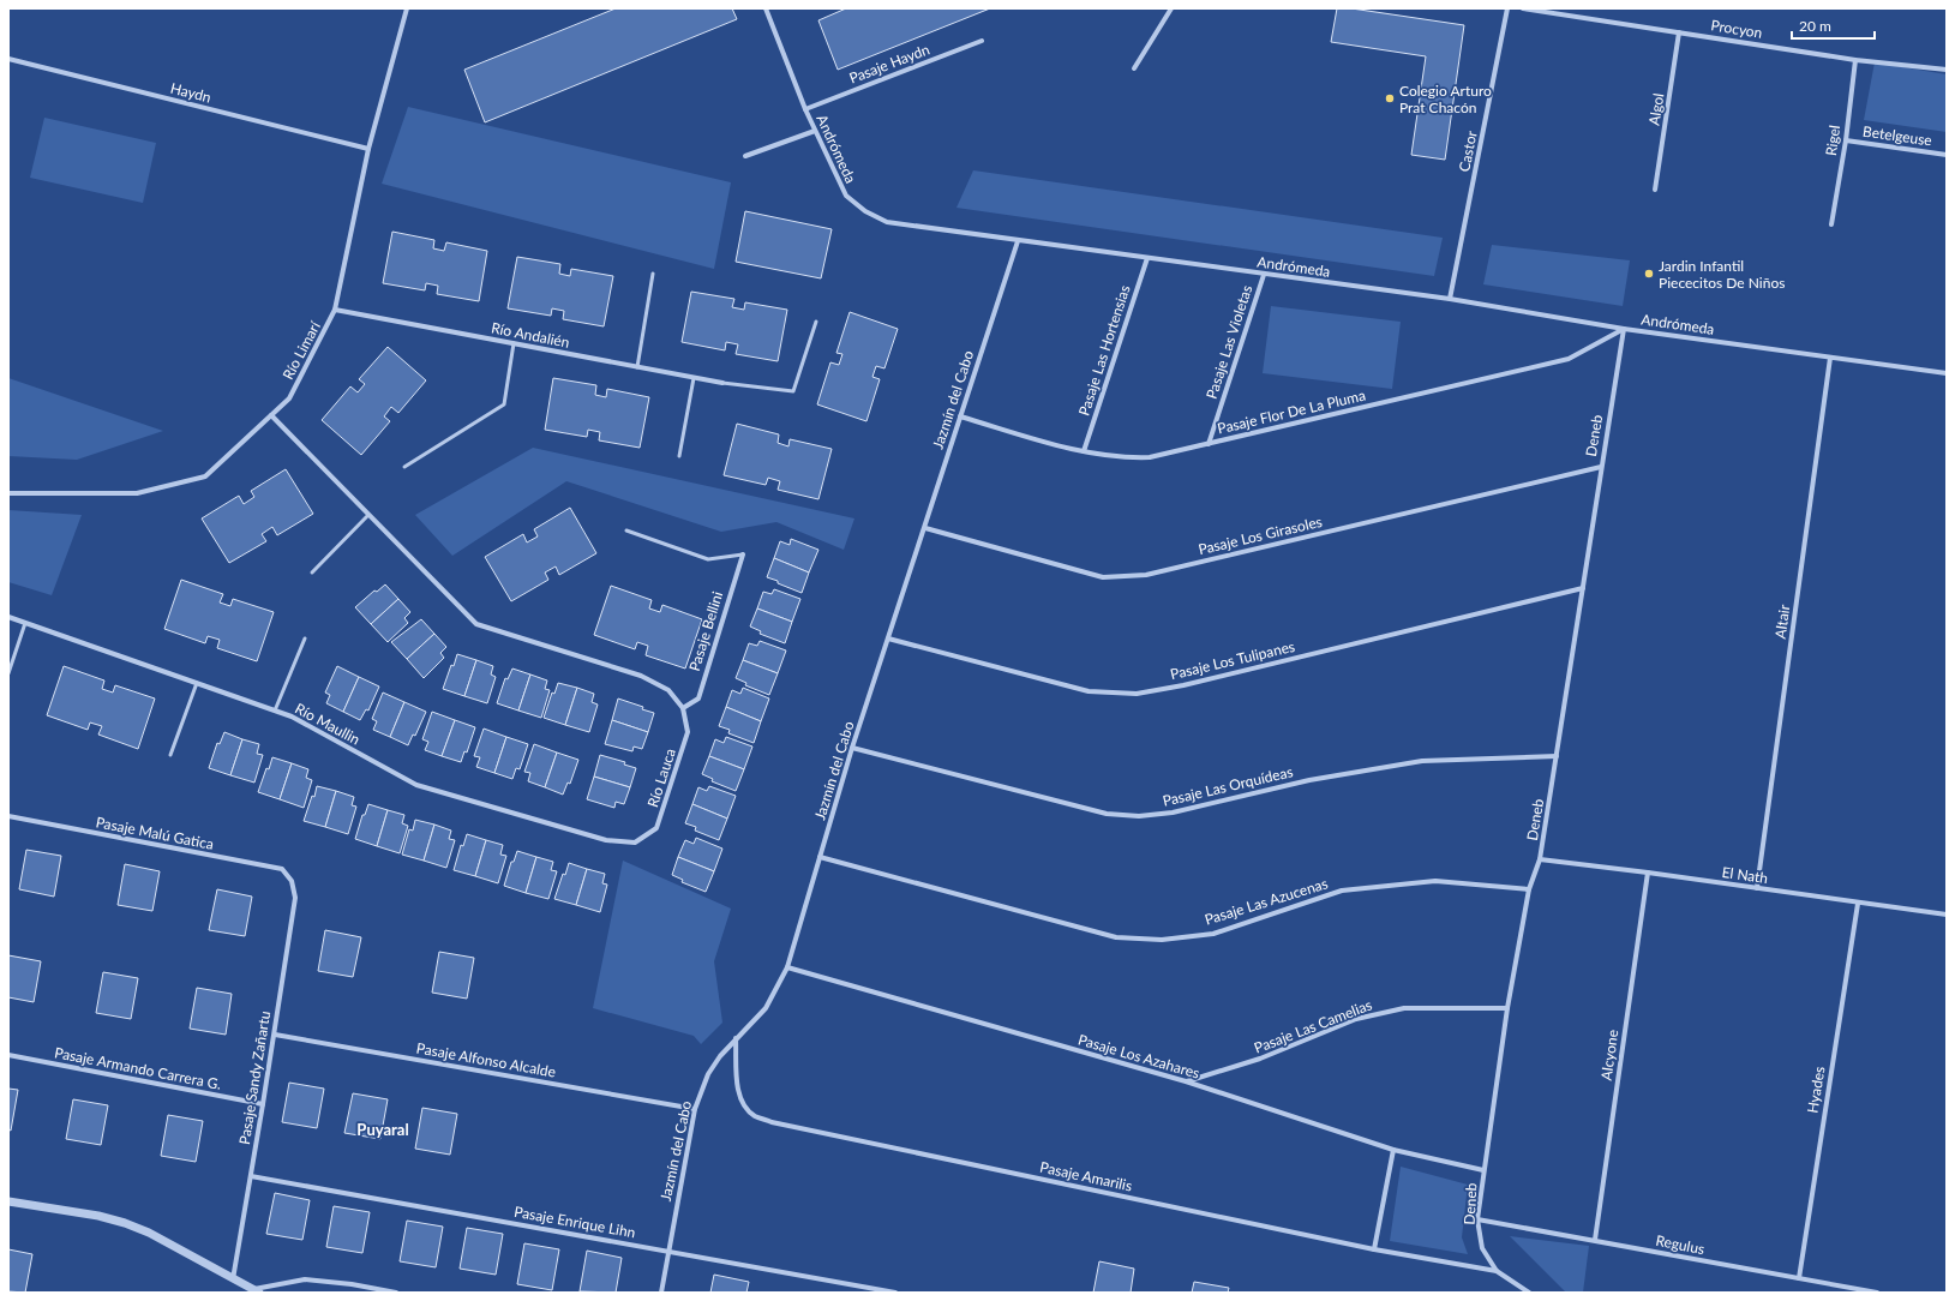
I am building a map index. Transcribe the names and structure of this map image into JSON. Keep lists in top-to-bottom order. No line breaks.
{"streets":{"street":["Procyon","Pasaje Haydn","Haydn","Algol","Betelgeuse","Rigel","Andrómeda","Castor","Río Andalién","Pasaje Las Violetas","Río Limarí","Pasaje Las Hortensias","Jazmín del Cabo","Pasaje Flor De La Pluma","Deneb","Pasaje Los Girasoles","Altair","Pasaje Bellini","Pasaje Los Tulipanes","Río Maullin","Río Lauca","Pasaje Las Orquídeas","Pasaje Malú Gatica","El Nath","Pasaje Las Azucenas","Pasaje Las Camelias","Alcyone","Pasaje Los Azahares","Pasaje Alfonso Alcalde","Pasaje Armando Carrera G.","Pasaje Sandy Zañartu","Hyades","Pasaje Amarilis","Pasaje Enrique Lihn","Regulus"]},"crossings":[["Procyon","Algol"],["Procyon","Rigel"],["Pasaje Haydn","Andrómeda"],["Haydn","Río Limarí"],["Betelgeuse","Rigel"],["Andrómeda","Castor"],["Andrómeda","Pasaje Las Violetas"],["Andrómeda","Pasaje Las Hortensias"],["Andrómeda","Jazmín del Cabo"],["Andrómeda","Pasaje Flor De La Pluma"],["Andrómeda","Deneb"],["Andrómeda","Altair"],["Río Andalién","Río Limarí"],["Pasaje Las Violetas","Pasaje Flor De La Pluma"],["Pasaje Las Hortensias","Pasaje Flor De La Pluma"],["Jazmín del Cabo","Pasaje Flor De La Pluma"],["Jazmín del Cabo","Pasaje Los Girasoles"],["Jazmín del Cabo","Pasaje Los Tulipanes"],["Jazmín del Cabo","Pasaje Las Orquídeas"],["Jazmín del Cabo","Pasaje Las Azucenas"],["Jazmín del Cabo","Pasaje Los Azahares"],["Jazmín del Cabo","Pasaje Alfonso Alcalde"],["Jazmín del Cabo","Pasaje Amarilis"],["Jazmín del Cabo","Pasaje Enrique Lihn"],["Pasaje Flor De La Pluma","Deneb"],["Deneb","Pasaje Los Girasoles"],["Deneb","Pasaje Los Tulipanes"],["Deneb","Pasaje Las Orquídeas"],["Deneb","El Nath"],["Deneb","Pasaje Las Azucenas"],["Deneb","Pasaje Las Camelias"],["Deneb","Pasaje Los Azahares"],["Deneb","Pasaje Amarilis"],["Deneb","Regulus"],["Altair","El Nath"],["Pasaje Bellini","Río Lauca"],["Río Maullin","Río Lauca"],["Pasaje Malú Gatica","Pasaje Sandy Zañartu"],["El Nath","Alcyone"],["El Nath","Hyades"],["Pasaje Las Camelias","Pasaje Los Azahares"],["Alcyone","Regulus"],["Pasaje Alfonso Alcalde","Pasaje Sandy Zañartu"],["Pasaje Armando Carrera G.","Pasaje Sandy Zañartu"],["Pasaje Sandy Zañartu","Pasaje Enrique Lihn"],["Hyades","Regulus"]],"districts":["Puyaral"],"places":["Colegio Arturo Prat Chacón","Jardin Infantil Piececitos De Niños"],"scale_bar":"20 m"}
